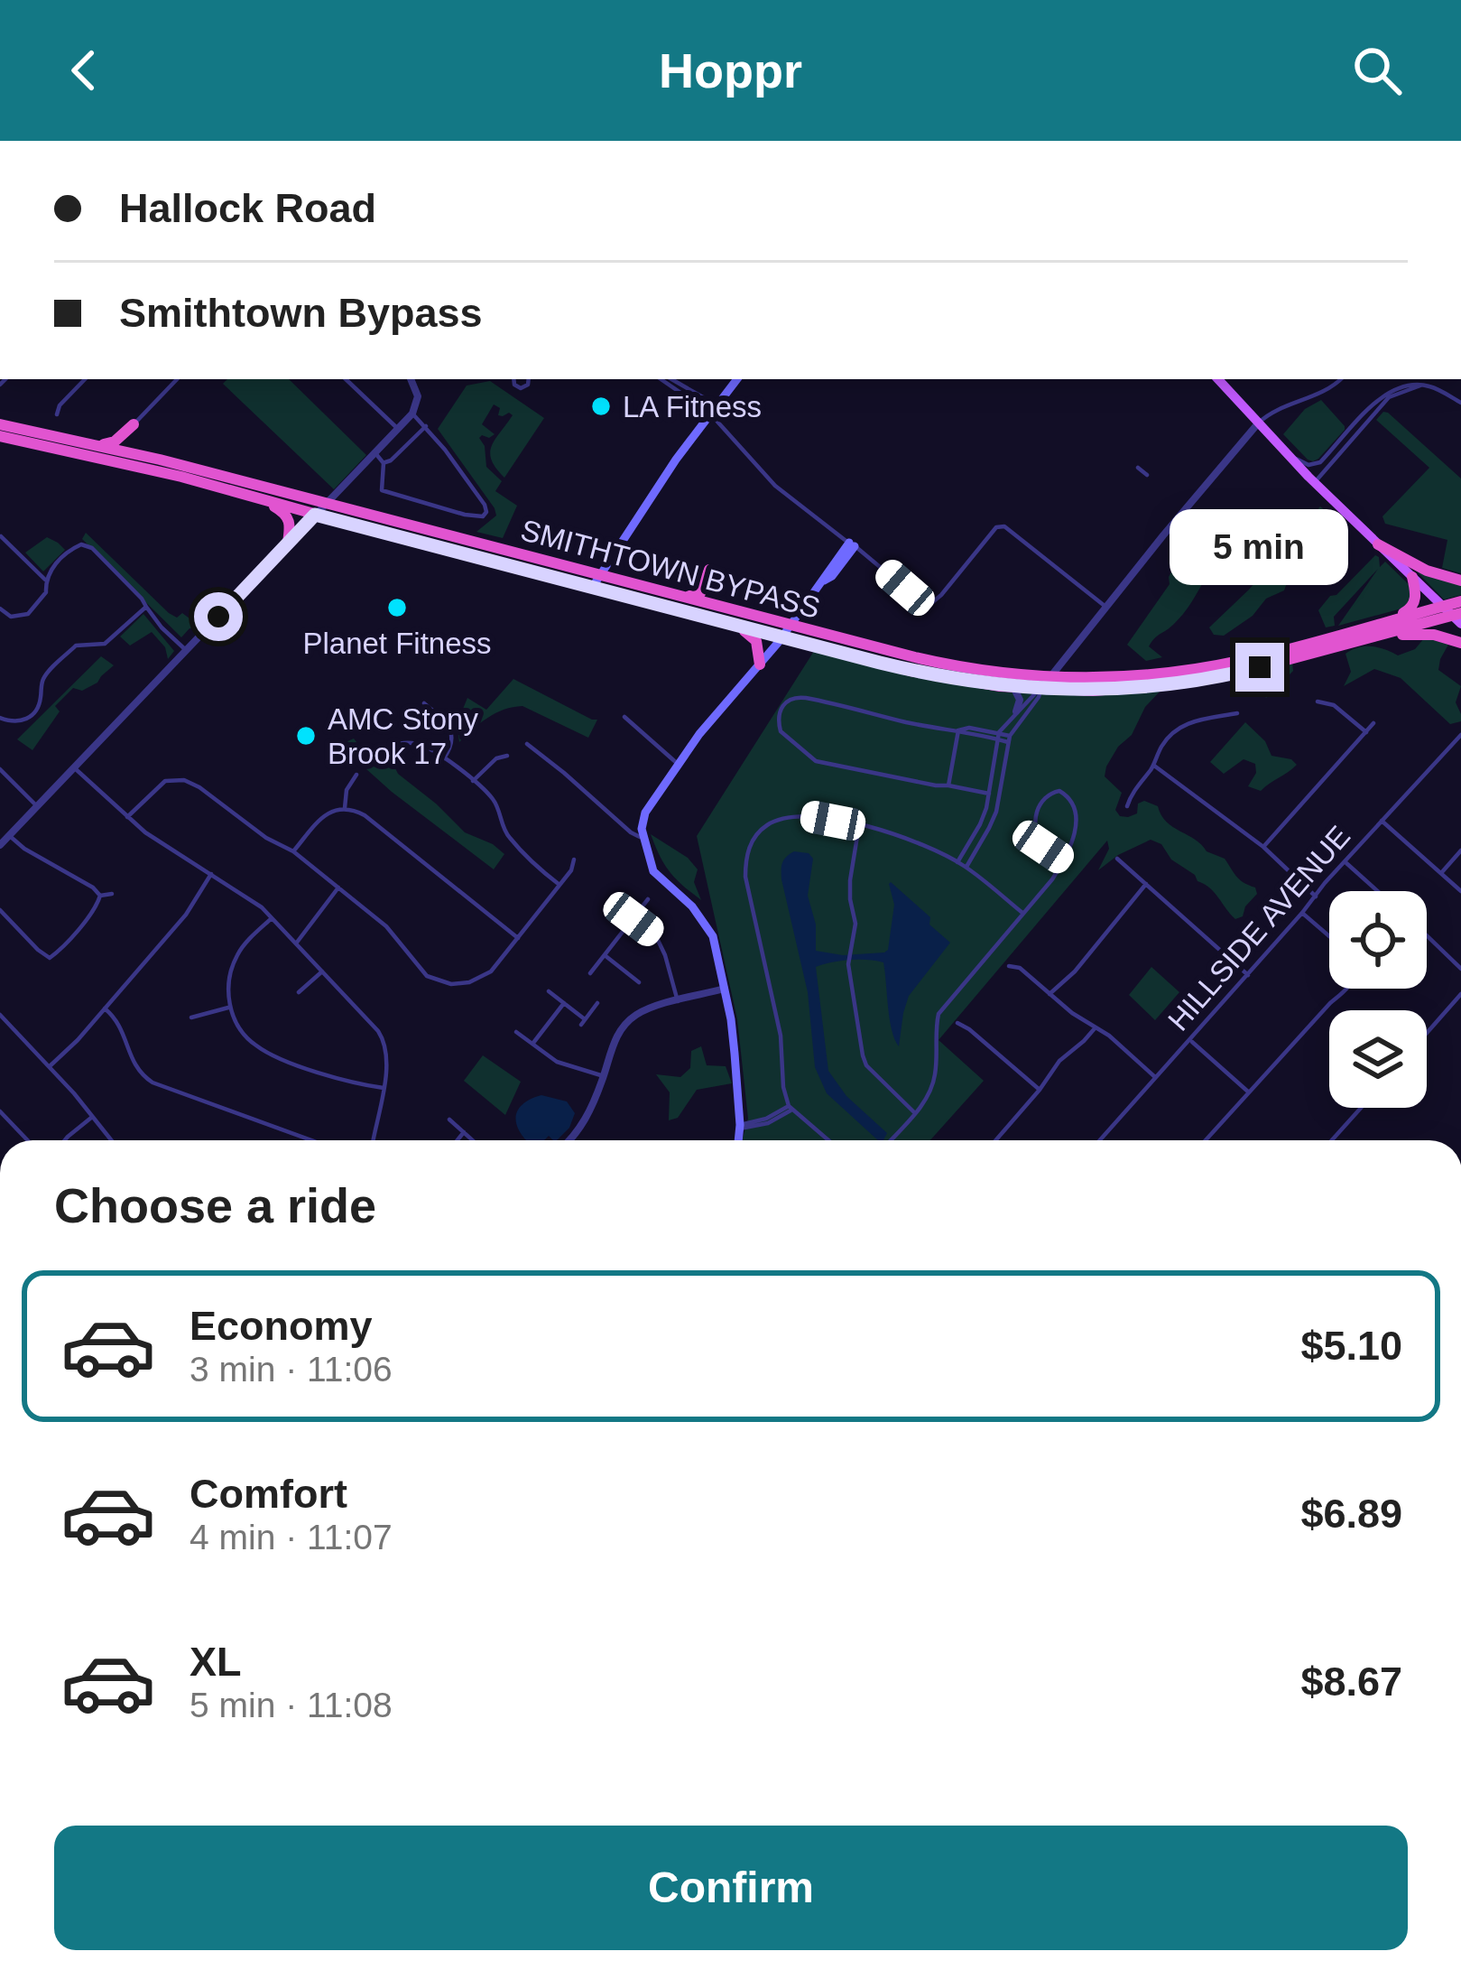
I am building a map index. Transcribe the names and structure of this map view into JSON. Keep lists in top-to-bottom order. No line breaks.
{"streets":{"highway":["SMITHTOWN BYPASS"],"street":["HILLSIDE AVENUE"]},"places":["LA Fitness","Planet Fitness","AMC Stony Brook 17"],"page":{"header":"Hoppr","banner":["Hallock Road","Smithtown Bypass"],"bubble":"5 min","heading":"Choose a ride","list":[{"name":"Economy","note":"3 min · 11:06","value":"$5.10"},{"name":"Comfort","note":"4 min · 11:07","value":"$6.89"},{"name":"XL","note":"5 min · 11:08","value":"$8.67"}],"buttons":"Confirm"}}
